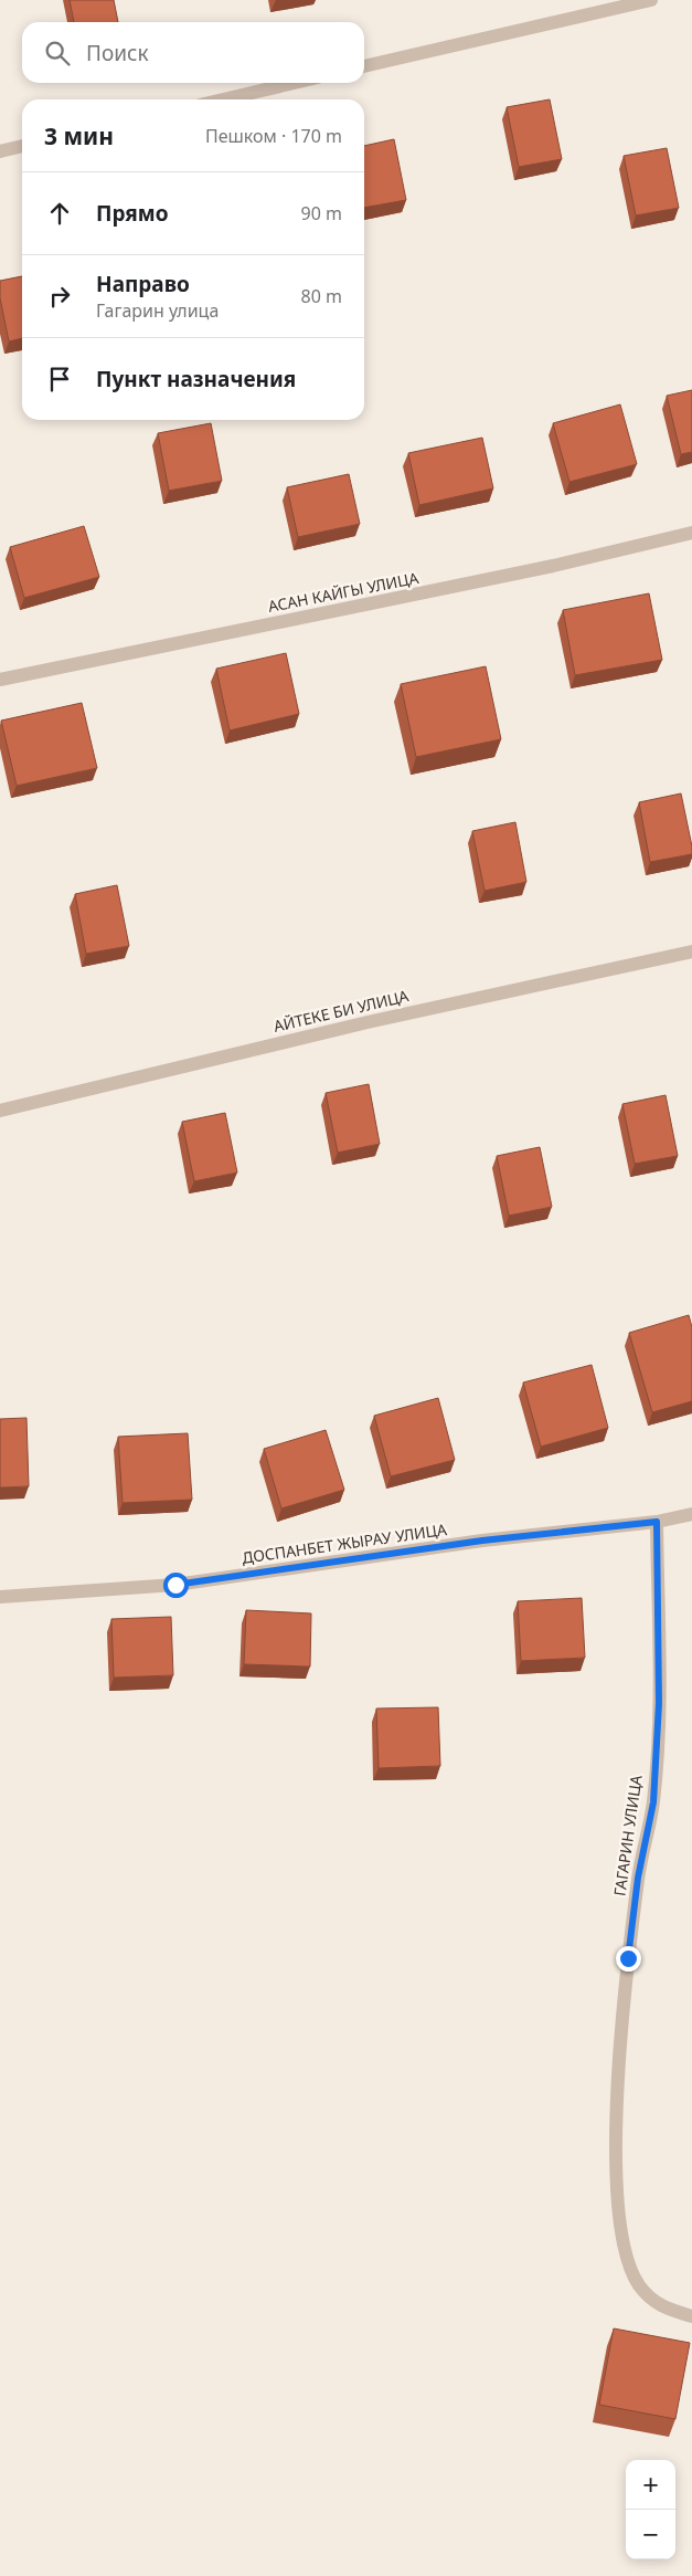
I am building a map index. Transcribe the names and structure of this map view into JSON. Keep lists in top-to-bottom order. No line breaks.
{"streets":{"street":["АСАН КАЙГЫ УЛИЦА","АЙТЕКЕ БИ УЛИЦА","ДОСПАНБЕТ ЖЫРАУ УЛИЦА","ГАГАРИН УЛИЦА"]},"crossings":[["ДОСПАНБЕТ ЖЫРАУ УЛИЦА","ГАГАРИН УЛИЦА"]],"page":{"search":"Поиск","heading":["3 мин","Пешком · 170 m"],"list":[["Прямо","90 m"],["Направо","Гагарин улица","80 m"],"Пункт назначения"],"map_buttons":["+","−"]}}
